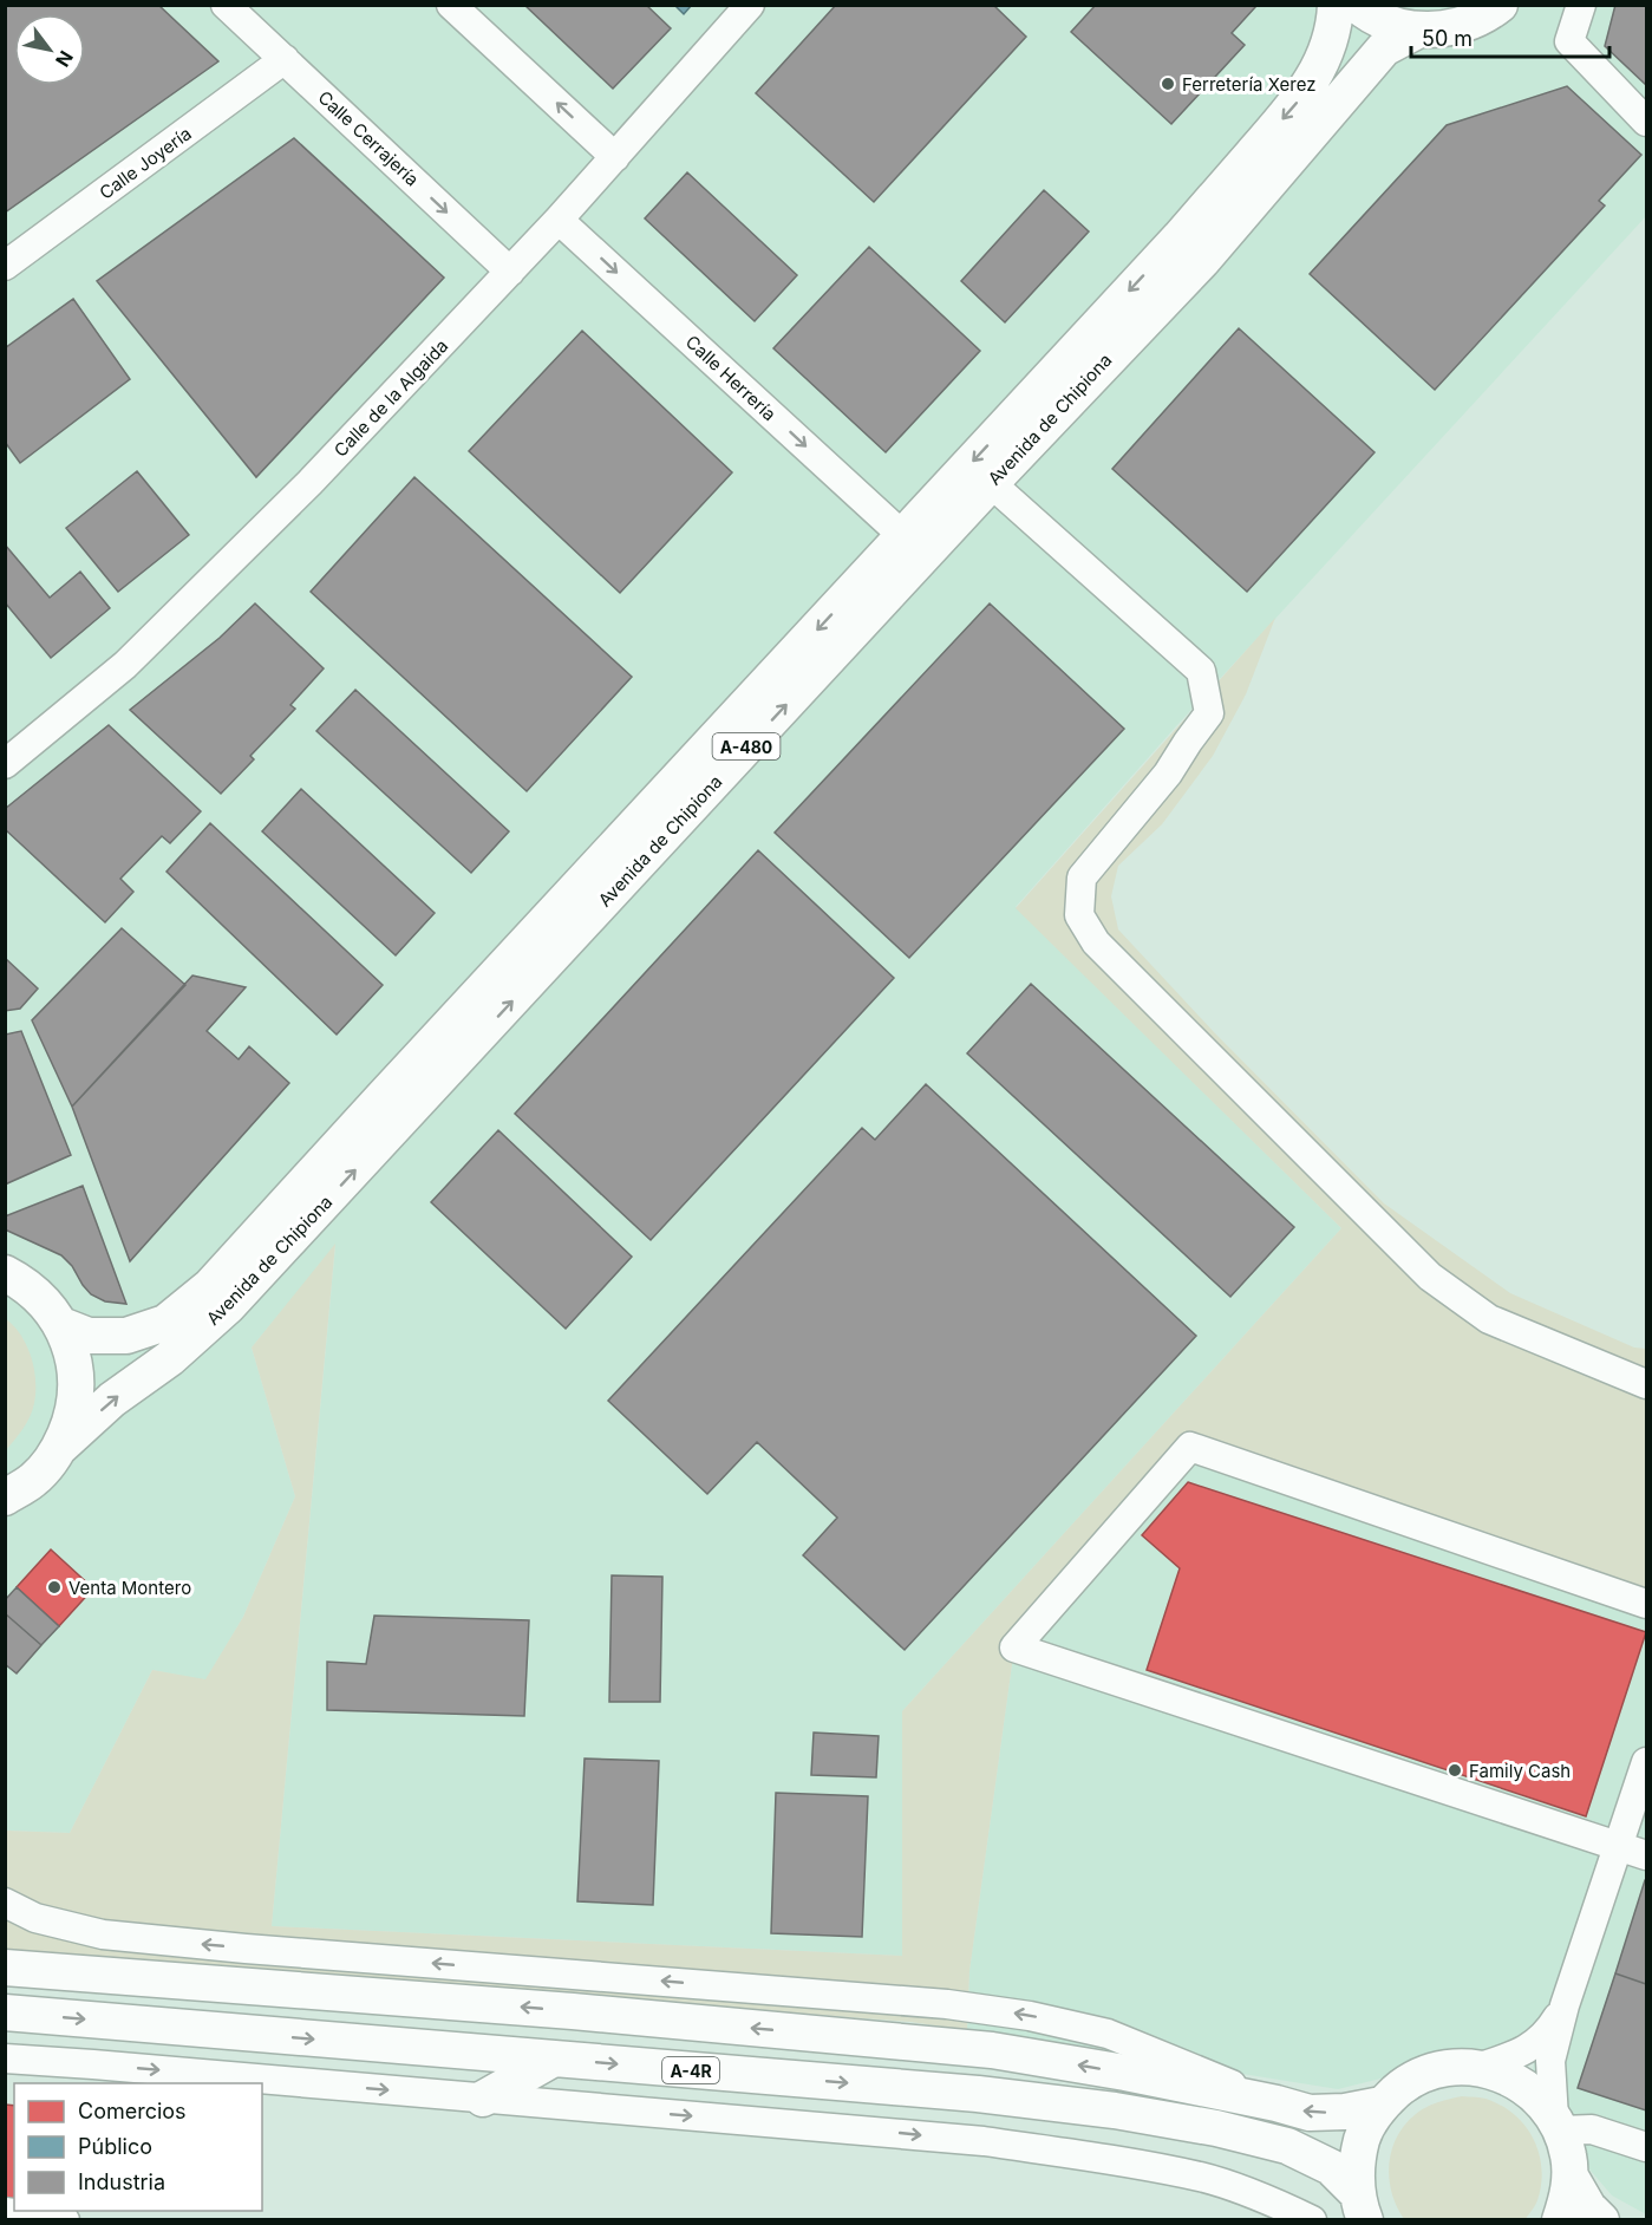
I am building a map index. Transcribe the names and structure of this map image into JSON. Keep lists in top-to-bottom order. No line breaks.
{"streets":{"main road":["Avenida de Chipiona","A-480","A-4R"],"street":["Calle Cerrajería","Calle Joyería","Calle Herrería","Calle de la Algaida"]},"crossings":[["Calle Cerrajería","Calle Joyería"],["Calle Cerrajería","Calle de la Algaida"],["Calle Herrería","Calle de la Algaida"],["Calle Herrería","Avenida de Chipiona"],["Avenida de Chipiona","A-480"]],"one_way":["Calle Herrería"],"places":["Ferretería Xerez","Venta Montero","Family Cash"],"legend":["Comercios","Público","Industria"],"scale_bar":"50 m","north":"bottom right"}
